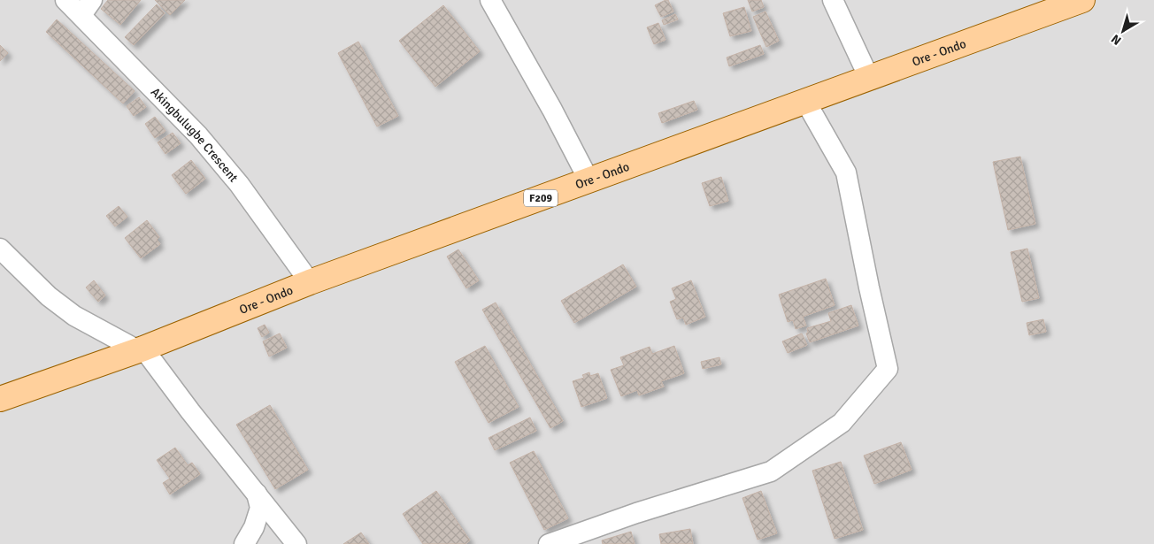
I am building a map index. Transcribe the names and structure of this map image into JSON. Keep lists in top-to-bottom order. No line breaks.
{"streets":{"main road":["Ore - Ondo","F209"],"street":["Akingbulugbe Crescent"]},"crossings":[["Ore - Ondo","Akingbulugbe Crescent"]],"north":"bottom left"}
